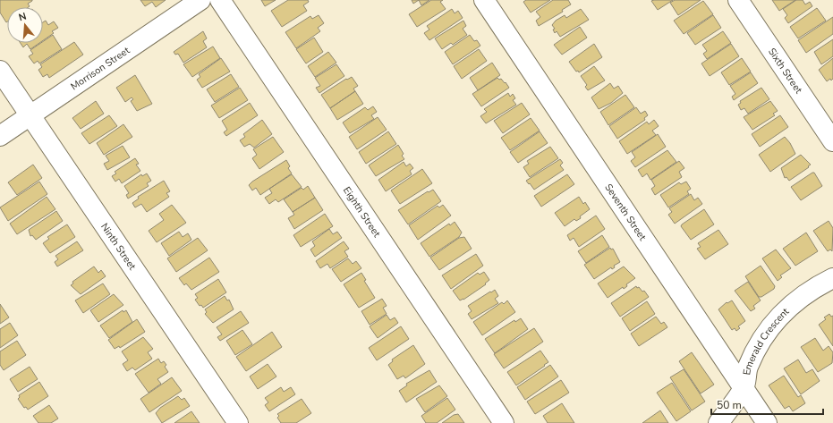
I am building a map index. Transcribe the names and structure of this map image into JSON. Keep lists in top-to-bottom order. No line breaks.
{"streets":{"street":["Morrison Street","Sixth Street","Eighth Street","Seventh Street","Ninth Street","Emerald Crescent"]},"crossings":[["Morrison Street","Ninth Street"],["Seventh Street","Emerald Crescent"]],"scale_bar":"50 m","north":"top"}
